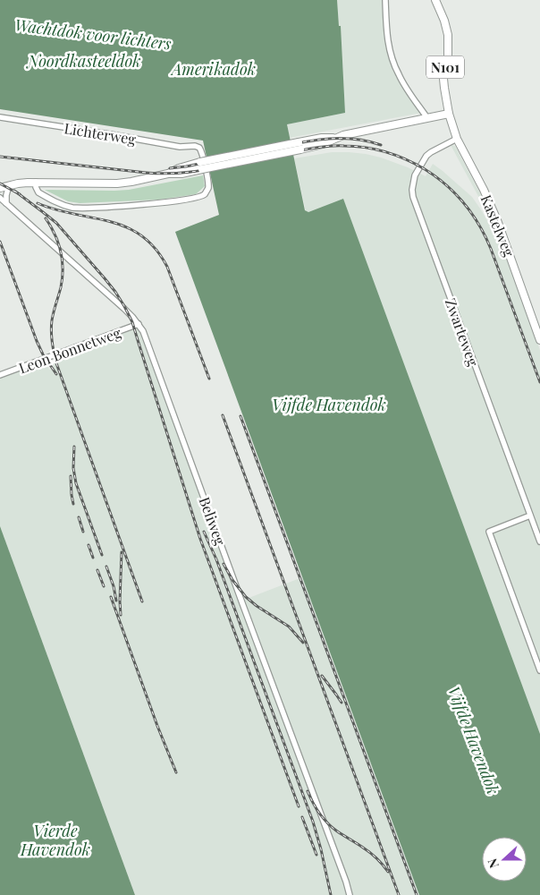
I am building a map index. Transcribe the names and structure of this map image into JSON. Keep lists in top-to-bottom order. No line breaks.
{"streets":{"main road":["N101","Kastelweg"],"street":["Lichterweg","Zwarteweg","Leon Bonnetweg","Beliweg"]},"crossings":[["N101","Kastelweg"],["Kastelweg","Zwarteweg"],["Leon Bonnetweg","Beliweg"]],"water":["Wachtdok voor lichters","Noordkasteeldok","Amerikadok","Vijfde Havendok","Vierde Havendok"],"north":"left"}
